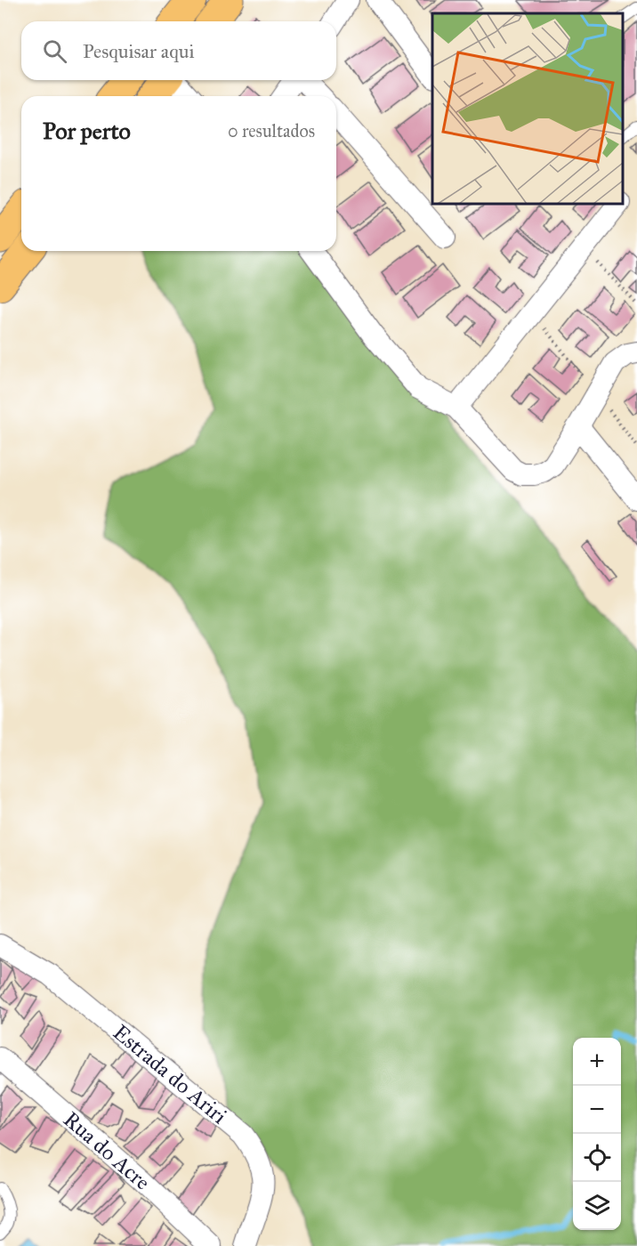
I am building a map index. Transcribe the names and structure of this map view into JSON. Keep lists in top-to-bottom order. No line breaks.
{"streets":{"street":["Estrada do Ariri","Rua do Acre"]},"page":{"search":"Pesquisar aqui","heading":["Por perto","0 resultados"],"map_buttons":["+","−"]}}
